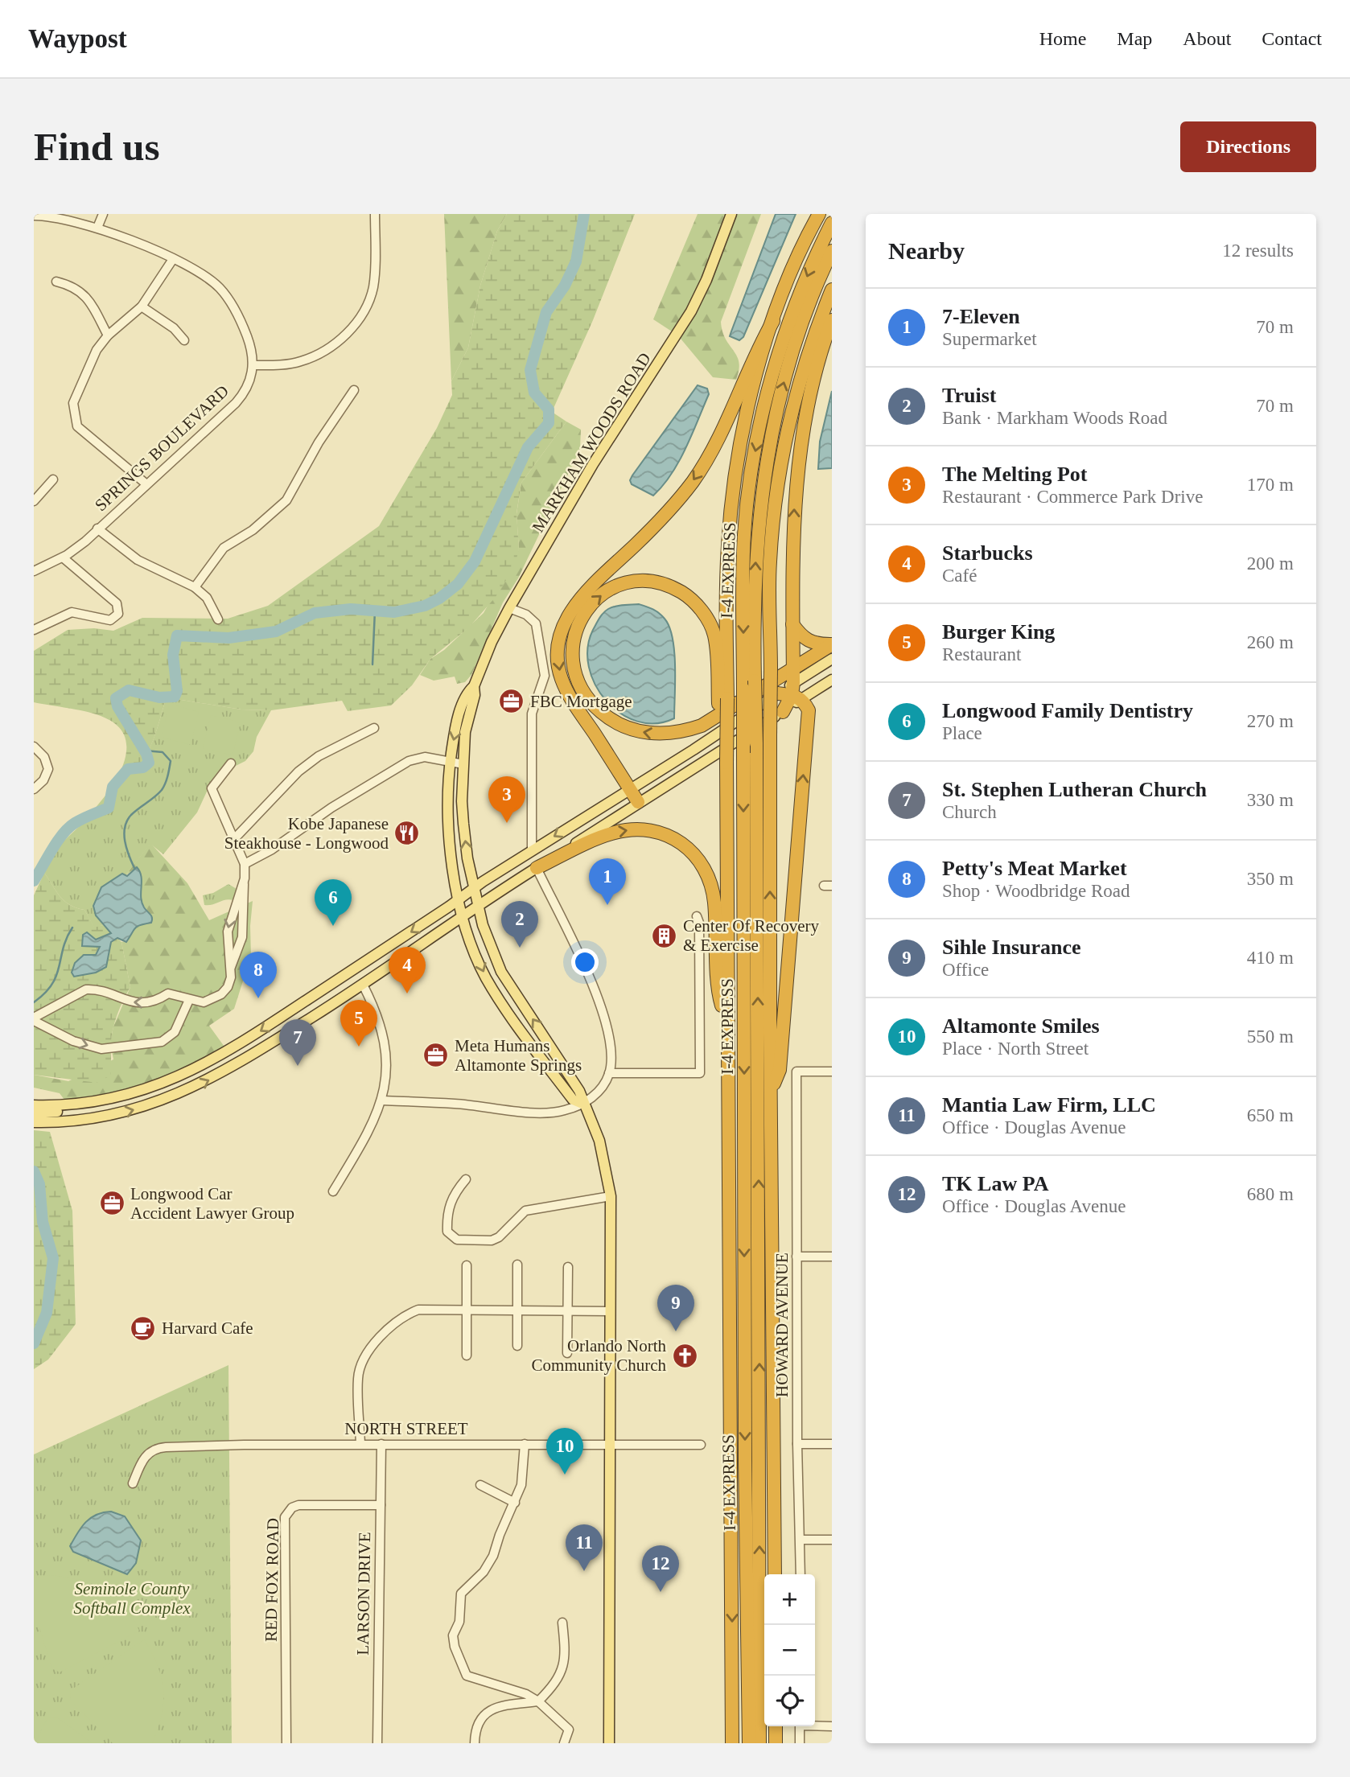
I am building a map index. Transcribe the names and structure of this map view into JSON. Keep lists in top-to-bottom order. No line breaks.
{"streets":{"highway":["I-4 EXPRESS"],"main road":["MARKHAM WOODS ROAD"],"street":["SPRINGS BOULEVARD","HOWARD AVENUE","NORTH STREET","RED FOX ROAD","LARSON DRIVE"]},"crossings":[["NORTH STREET","LARSON DRIVE"],["RED FOX ROAD","LARSON DRIVE"]],"parks":["Seminole County Softball Complex"],"places":{"office":["FBC Mortgage","Meta Humans Altamonte Springs","Longwood Car Accident Lawyer Group"],"restaurant":["Kobe Japanese Steakhouse - Longwood"],"building":["Center Of Recovery & Exercise"],"cafe":["Harvard Cafe"],"church":["Orlando North Community Church"]},"page":{"header":"Waypost","nav":["Home","Map","About","Contact"],"buttons":"Directions","title":"Find us","heading":["Nearby","12 results"],"list":[{"mark":"1","name":"7-Eleven","note":"Supermarket","value":"70 m"},{"mark":"2","name":"Truist","note":"Bank · Markham Woods Road","value":"70 m"},{"mark":"3","name":"The Melting Pot","note":"Restaurant · Commerce Park Drive","value":"170 m"},{"mark":"4","name":"Starbucks","note":"Café","value":"200 m"},{"mark":"5","name":"Burger King","note":"Restaurant","value":"260 m"},{"mark":"6","name":"Longwood Family Dentistry","note":"Place","value":"270 m"},{"mark":"7","name":"St. Stephen Lutheran Church","note":"Church","value":"330 m"},{"mark":"8","name":"Petty's Meat Market","note":"Shop · Woodbridge Road","value":"350 m"},{"mark":"9","name":"Sihle Insurance","note":"Office","value":"410 m"},{"mark":"10","name":"Altamonte Smiles","note":"Place · North Street","value":"550 m"},{"mark":"11","name":"Mantia Law Firm, LLC","note":"Office · Douglas Avenue","value":"650 m"},{"mark":"12","name":"TK Law PA","note":"Office · Douglas Avenue","value":"680 m"}],"pins":["3","1","6","2","4","8","5","7","9","10","11","12"],"map_buttons":["+","−"]}}
